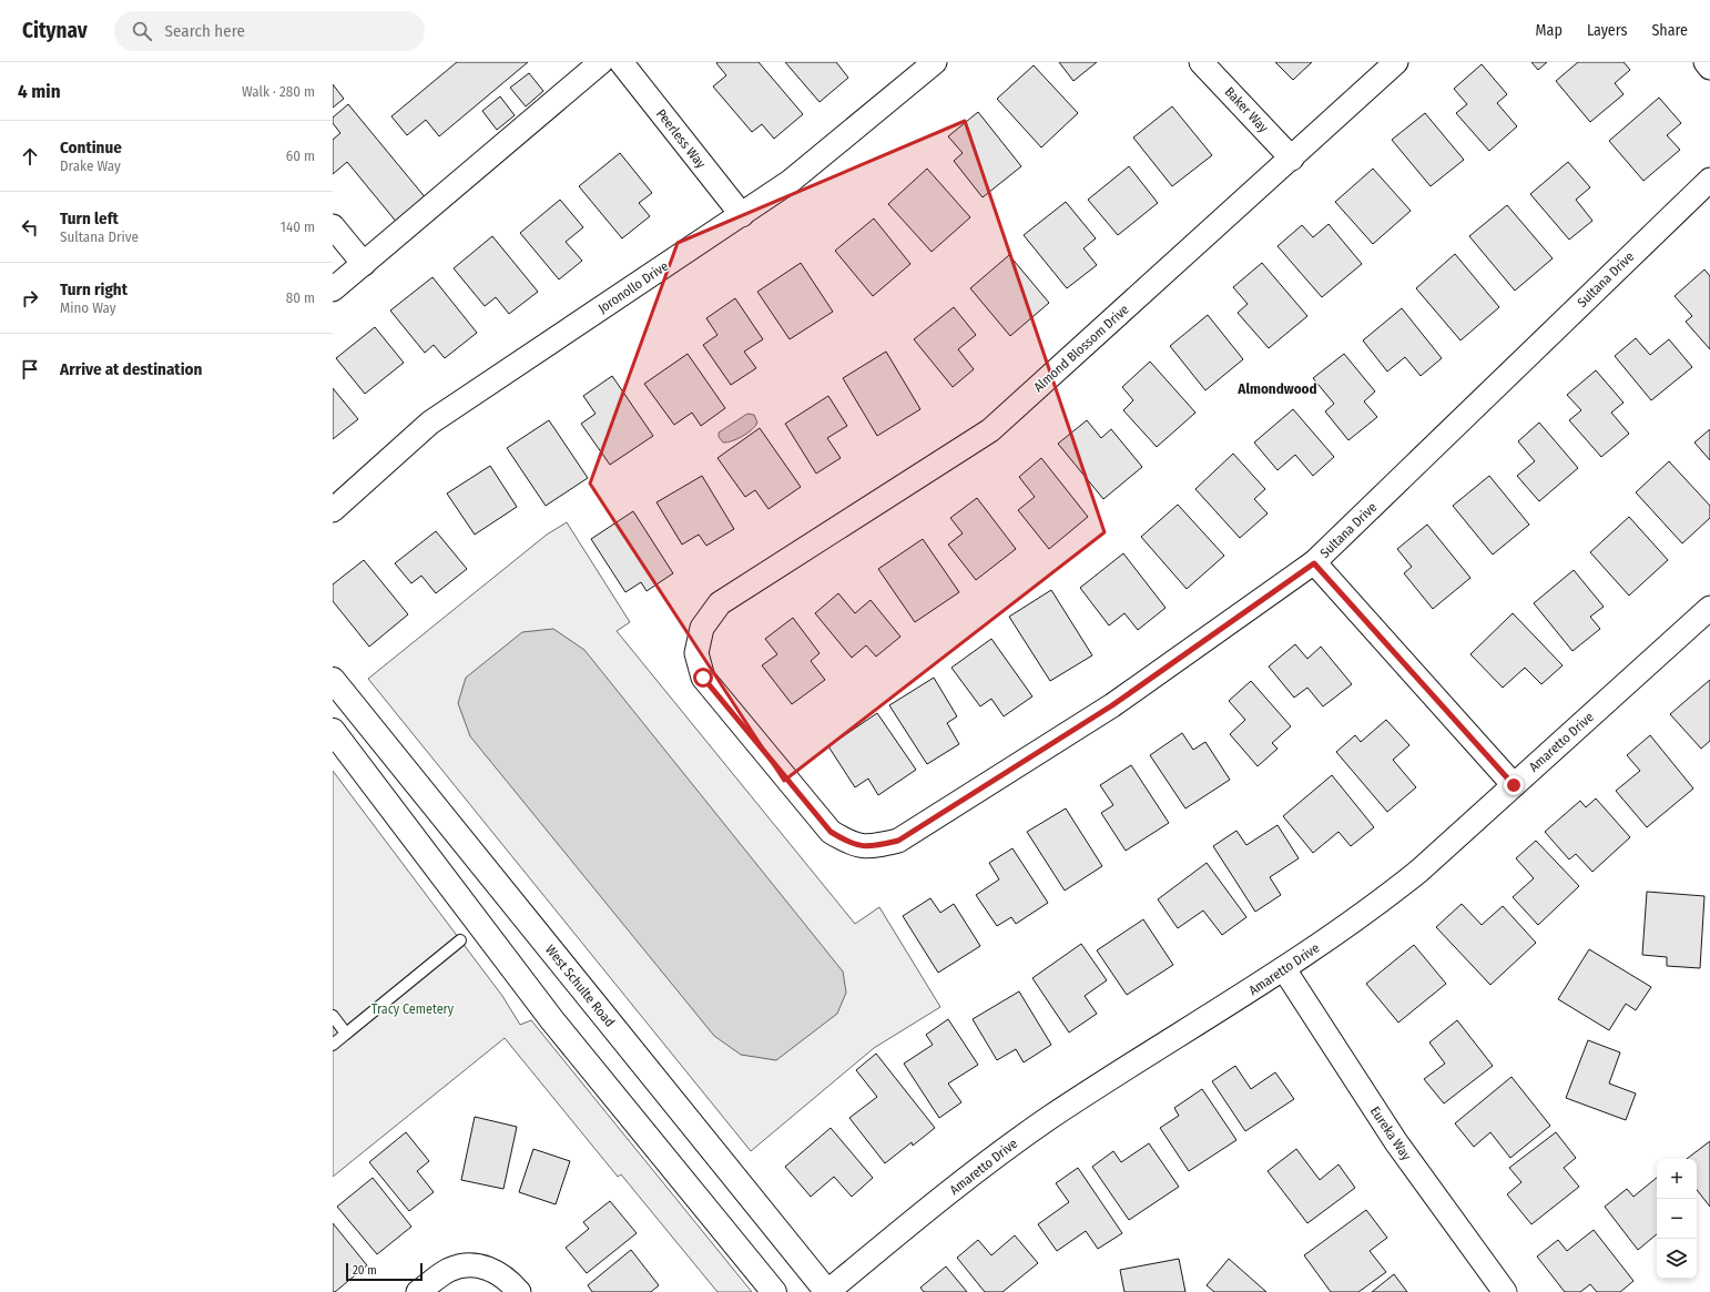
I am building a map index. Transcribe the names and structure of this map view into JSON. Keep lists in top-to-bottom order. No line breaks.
{"streets":{"main road":["West Schulte Road"],"street":["Baker Way","Peerless Way","Sultana Drive","Joronollo Drive","Almond Blossom Drive","Amaretto Drive","Eureka Way"]},"crossings":[["Baker Way","Almond Blossom Drive"],["Peerless Way","Joronollo Drive"],["Sultana Drive","Almond Blossom Drive"],["Amaretto Drive","West Schulte Road"],["Amaretto Drive","Eureka Way"]],"districts":["Almondwood"],"parks":["Tracy Cemetery"],"scale_bar":"20 m","page":{"header":"Citynav","search":"Search here","nav":["Map","Layers","Share"],"heading":["4 min","Walk · 280 m"],"list":[["Continue","Drake Way","60 m"],["Turn left","Sultana Drive","140 m"],["Turn right","Mino Way","80 m"],"Arrive at destination"],"map_buttons":["+","−"],"scale":"20 m"}}
